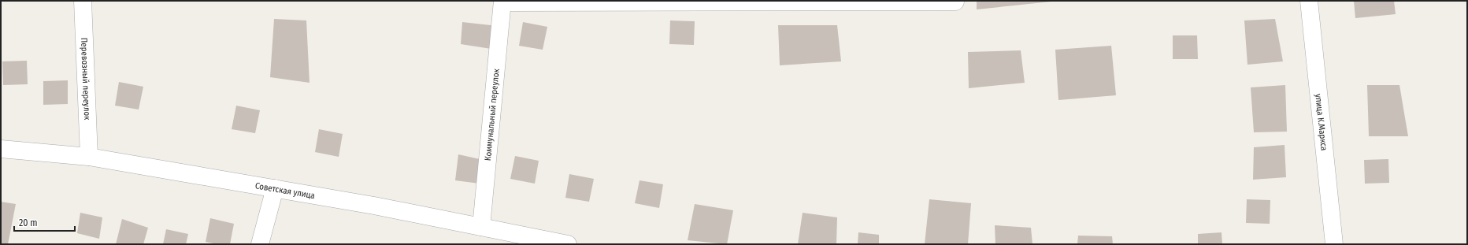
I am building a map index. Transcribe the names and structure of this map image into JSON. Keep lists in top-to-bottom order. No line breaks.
{"streets":{"street":["Перевозный переулок","Коммунальный переулок","улица К.Маркса","Советская улица"]},"crossings":[["Перевозный переулок","Советская улица"],["Коммунальный переулок","Советская улица"]],"scale_bar":"20 m"}
